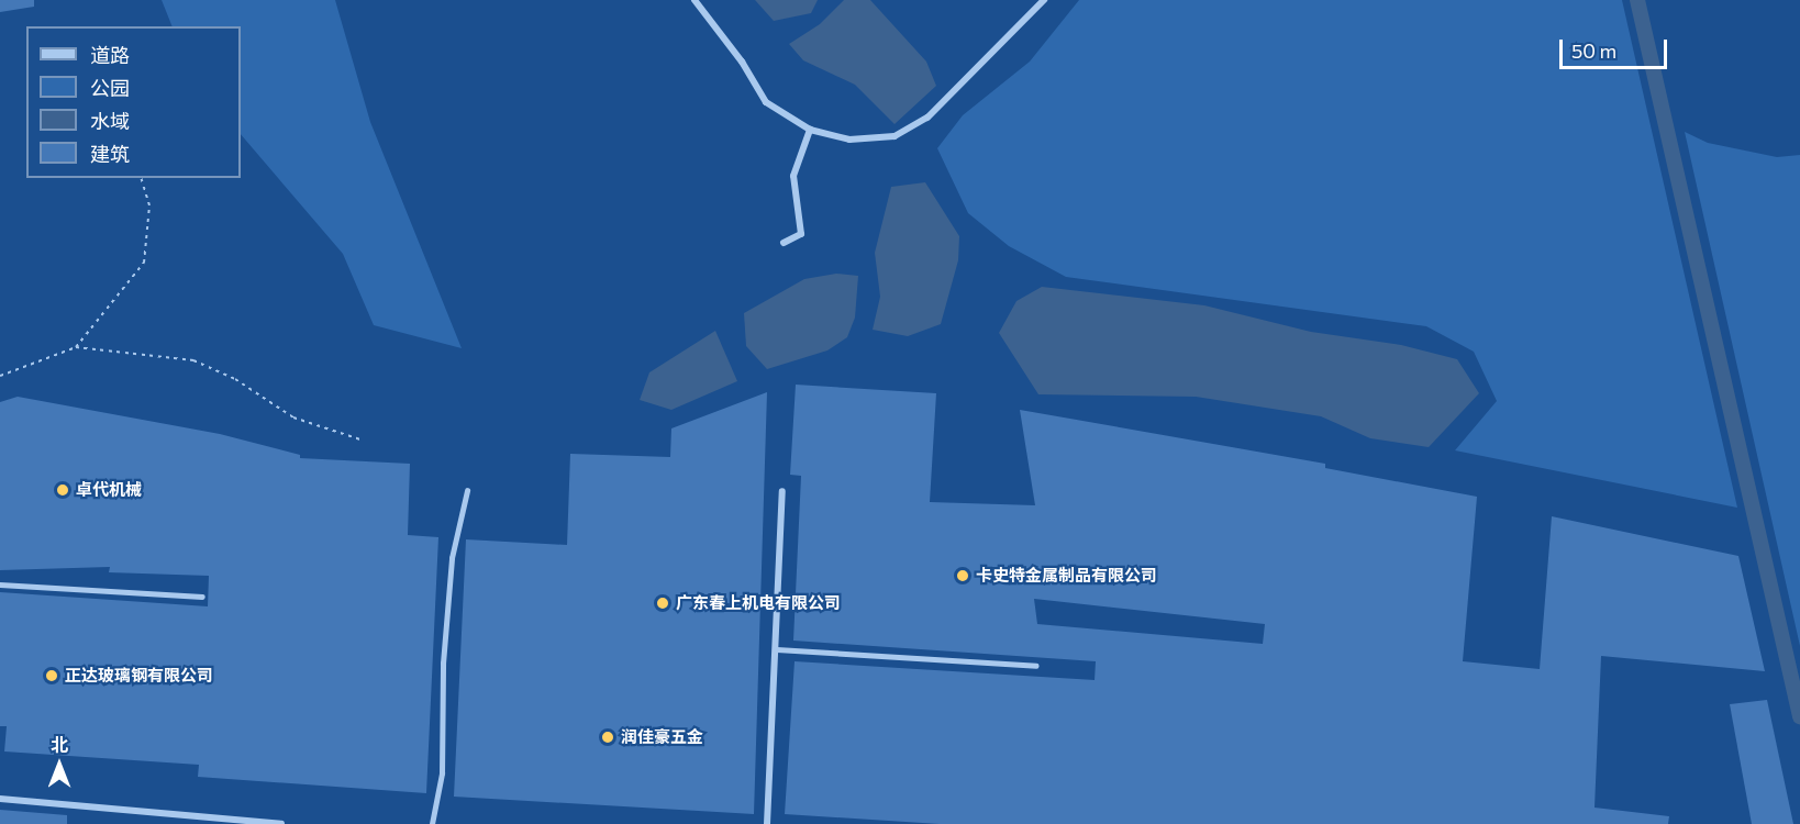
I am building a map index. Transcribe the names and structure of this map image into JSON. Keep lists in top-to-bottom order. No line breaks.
{"places":["卓代机械","卡史特金属制品有限公司","广东春上机电有限公司","正达玻璃钢有限公司","润佳豪五金"],"legend":["道路","公园","水域","建筑"],"scale_bar":"50 m","north":"top"}
